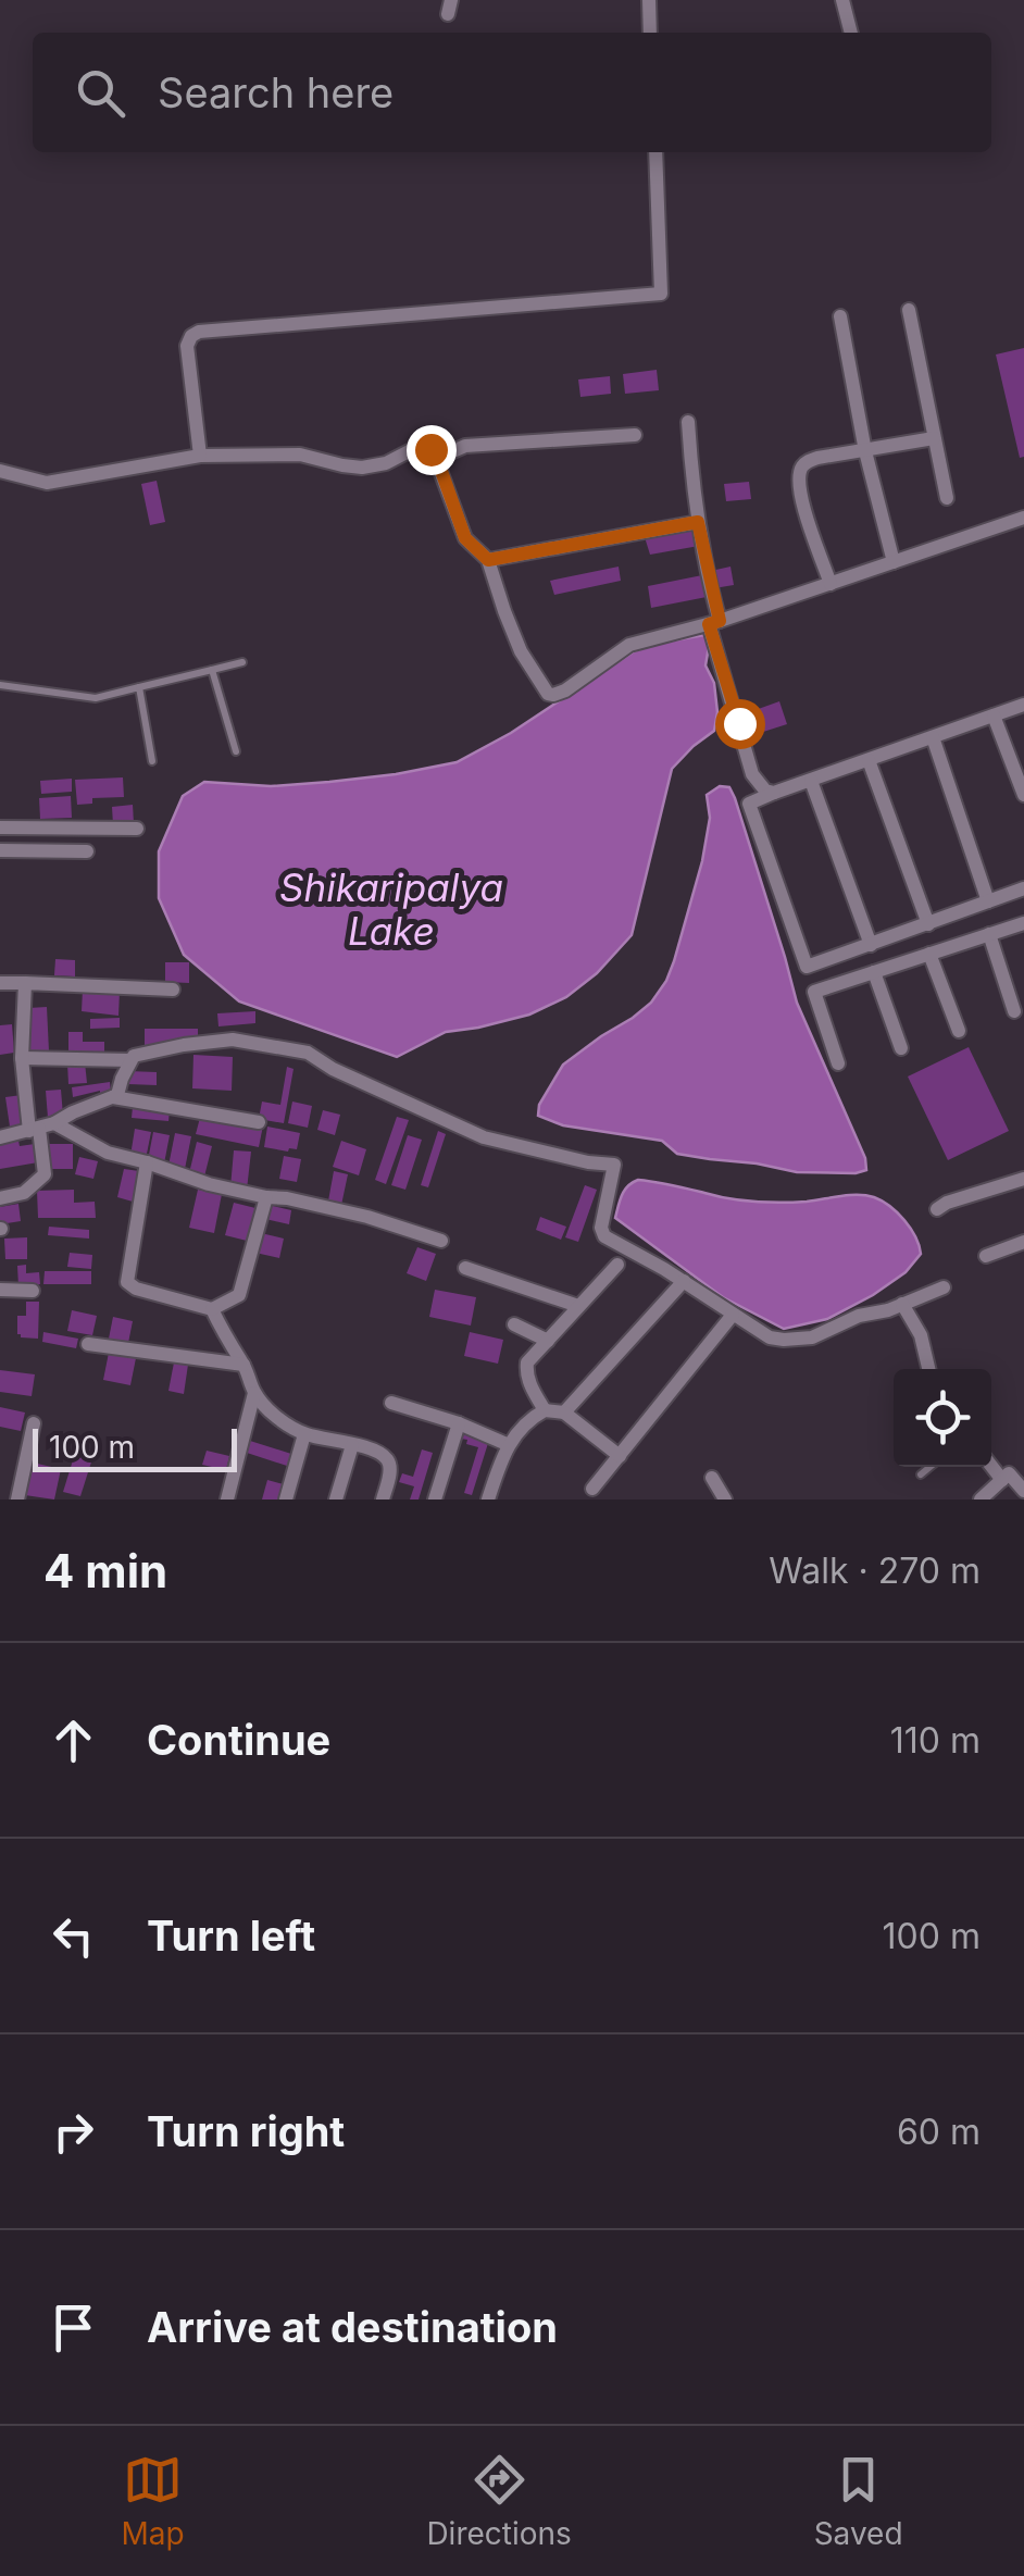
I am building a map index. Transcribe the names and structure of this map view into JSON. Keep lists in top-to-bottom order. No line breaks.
{"water":["Shikaripalya Lake"],"scale_bar":"100 m","page":{"search":"Search here","scale":"100 m","heading":["4 min","Walk · 270 m"],"list":[["Continue","110 m"],["Turn left","100 m"],["Turn right","60 m"],"Arrive at destination"],"nav":["Map","Directions","Saved"]}}
